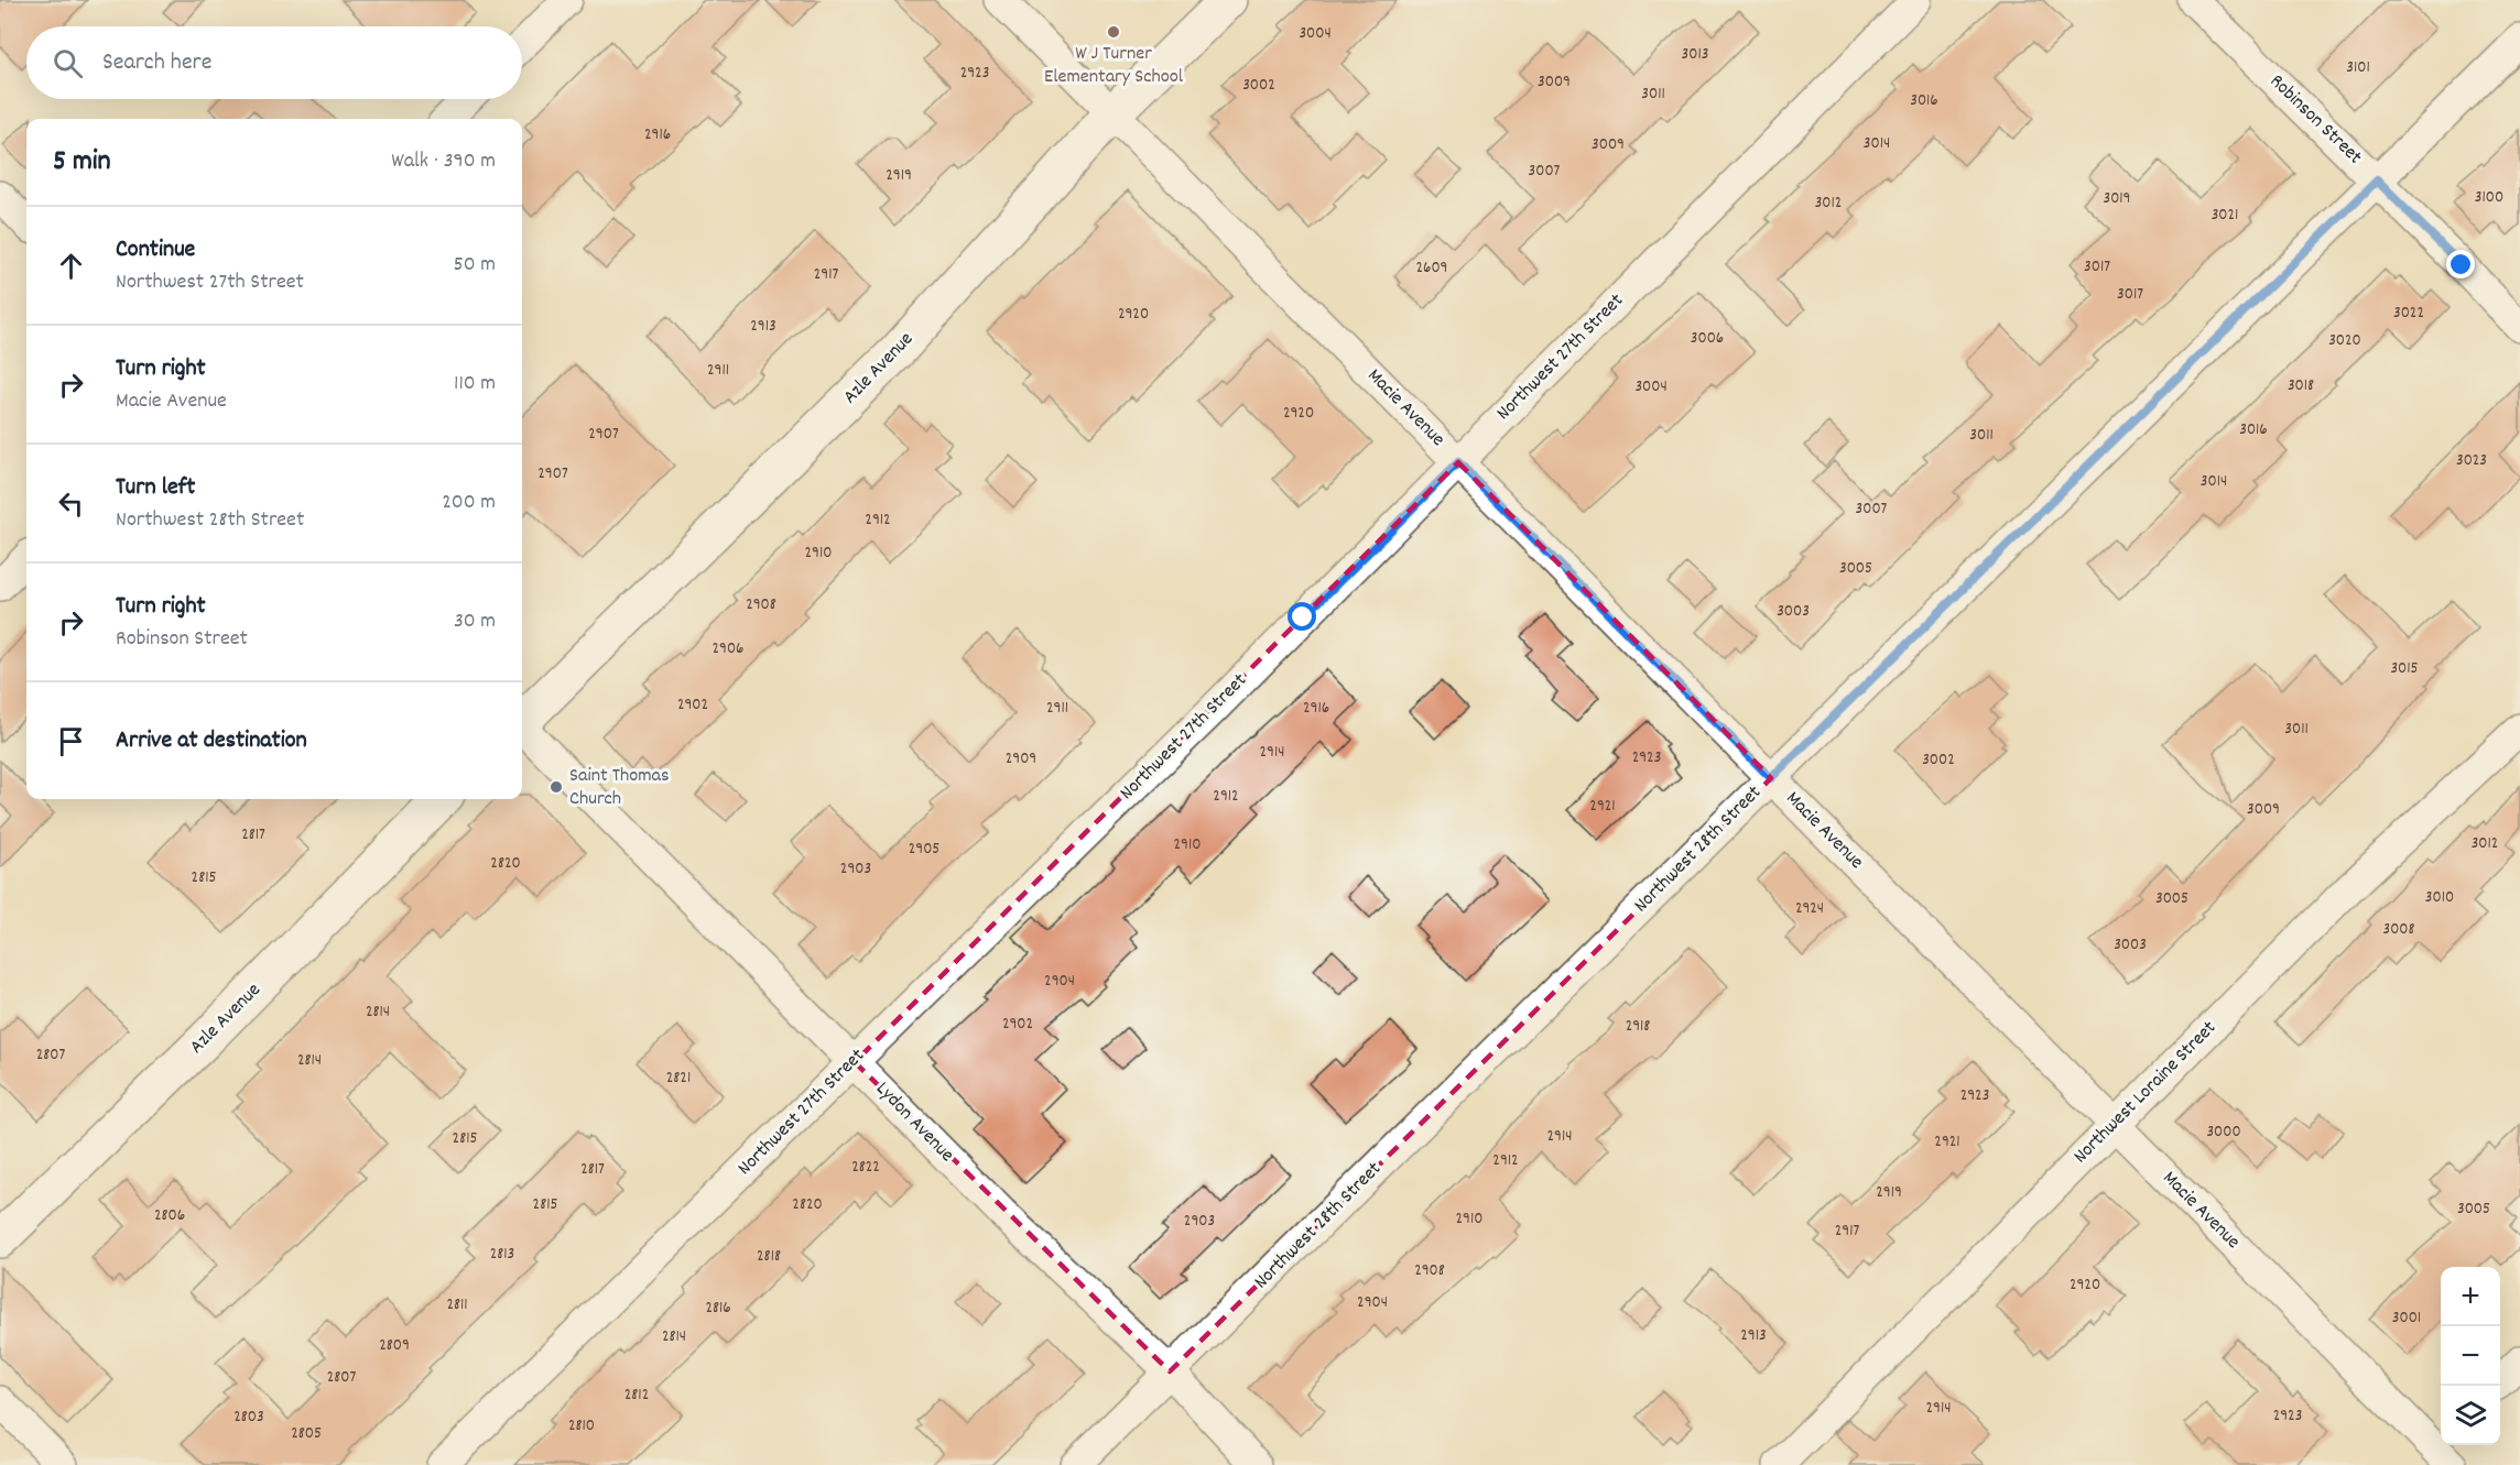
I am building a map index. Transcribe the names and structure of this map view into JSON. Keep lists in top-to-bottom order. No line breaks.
{"streets":{"main road":["Azle Avenue"],"street":["Robinson Street","Northwest 27th Street","Macie Avenue","Northwest 28th Street","Northwest Loraine Street","Lydon Avenue"]},"crossings":[["Robinson Street","Northwest 28th Street"],["Northwest 27th Street","Macie Avenue"],["Northwest 27th Street","Lydon Avenue"],["Azle Avenue","Macie Avenue"],["Macie Avenue","Northwest 28th Street"],["Macie Avenue","Northwest Loraine Street"],["Northwest 28th Street","Lydon Avenue"]],"places":["W J Turner Elementary School","Saint Thomas Church"],"house_numbers":["3004","3013","3101","2923","3009","3002","3011","3016","2916","3014","3009","3007","2919","3100","3019","3012","3021","3017","2609","2917","3017","3022","2920","2913","3006","3020","2911","3018","3004","2920","3016","2907","3011","3023","2907","3014","3007","2912","2910","3005","2908","3003","2906","3015","2902","2911","2916","3011","2914","2923","2909","3002","2912","2921","3009","2817","3012","2910","2905","2820","2903","2815","3010","3005","2924","3008","3003","2904","2814","2902","2918","2807","2814","2821","2923","3000","2914","2815","2921","2912","2822","2817","2919","2815","2820","3005","2806","2910","2903","2917","2813","2818","2908","2920","2904","2811","2816","3001","2913","2814","2809","2807","2812","2914","2923","2803","2810","2805"],"page":{"search":"Search here","heading":["5 min","Walk · 390 m"],"list":[["Continue","Northwest 27th Street","50 m"],["Turn right","Macie Avenue","110 m"],["Turn left","Northwest 28th Street","200 m"],["Turn right","Robinson Street","30 m"],"Arrive at destination"],"map_buttons":["+","−"]}}
